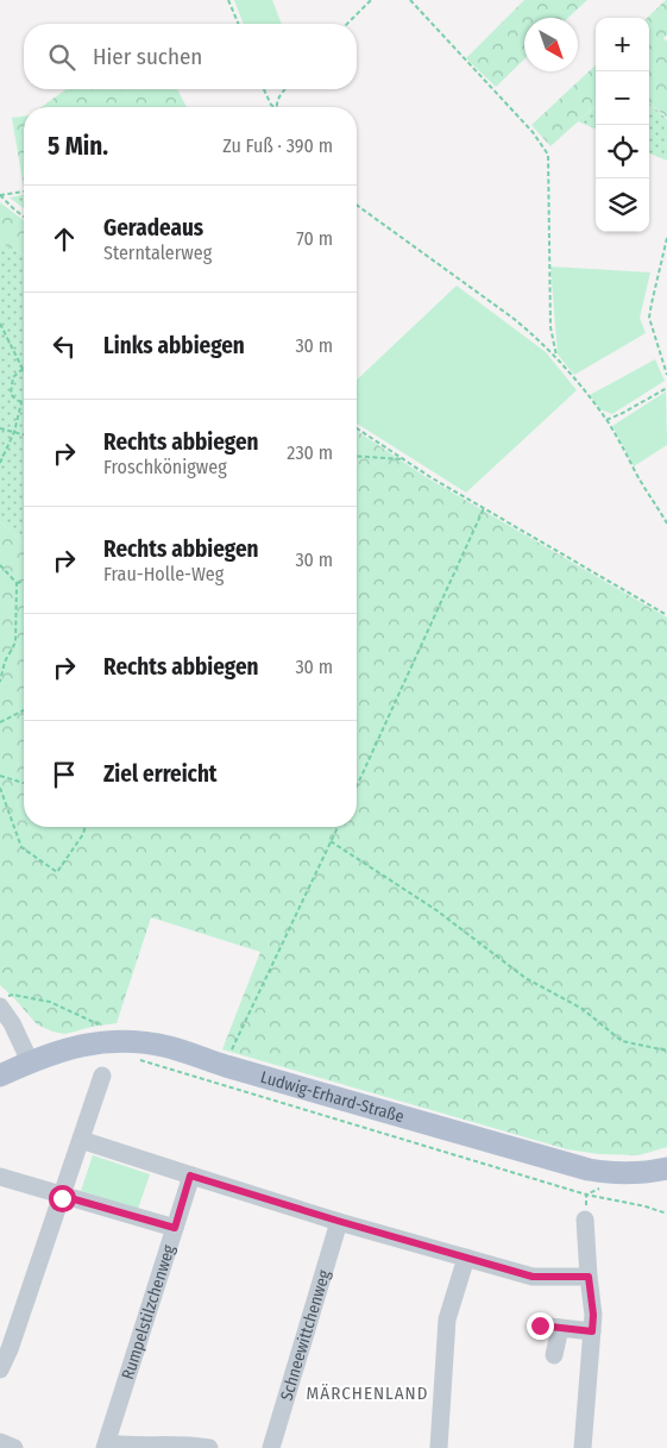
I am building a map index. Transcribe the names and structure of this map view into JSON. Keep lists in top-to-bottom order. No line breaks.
{"streets":{"main road":["Ludwig-Erhard-Straße"],"street":["Rumpelstilzchenweg","Schneewittchenweg"]},"districts":["MÄRCHENLAND"],"north":"bottom right","page":{"map_buttons":["+","−"],"search":"Hier suchen","heading":["5 Min.","Zu Fuß · 390 m"],"list":[["Geradeaus","Sterntalerweg","70 m"],["Links abbiegen","30 m"],["Rechts abbiegen","Froschkönigweg","230 m"],["Rechts abbiegen","Frau-Holle-Weg","30 m"],["Rechts abbiegen","30 m"],"Ziel erreicht"]}}
